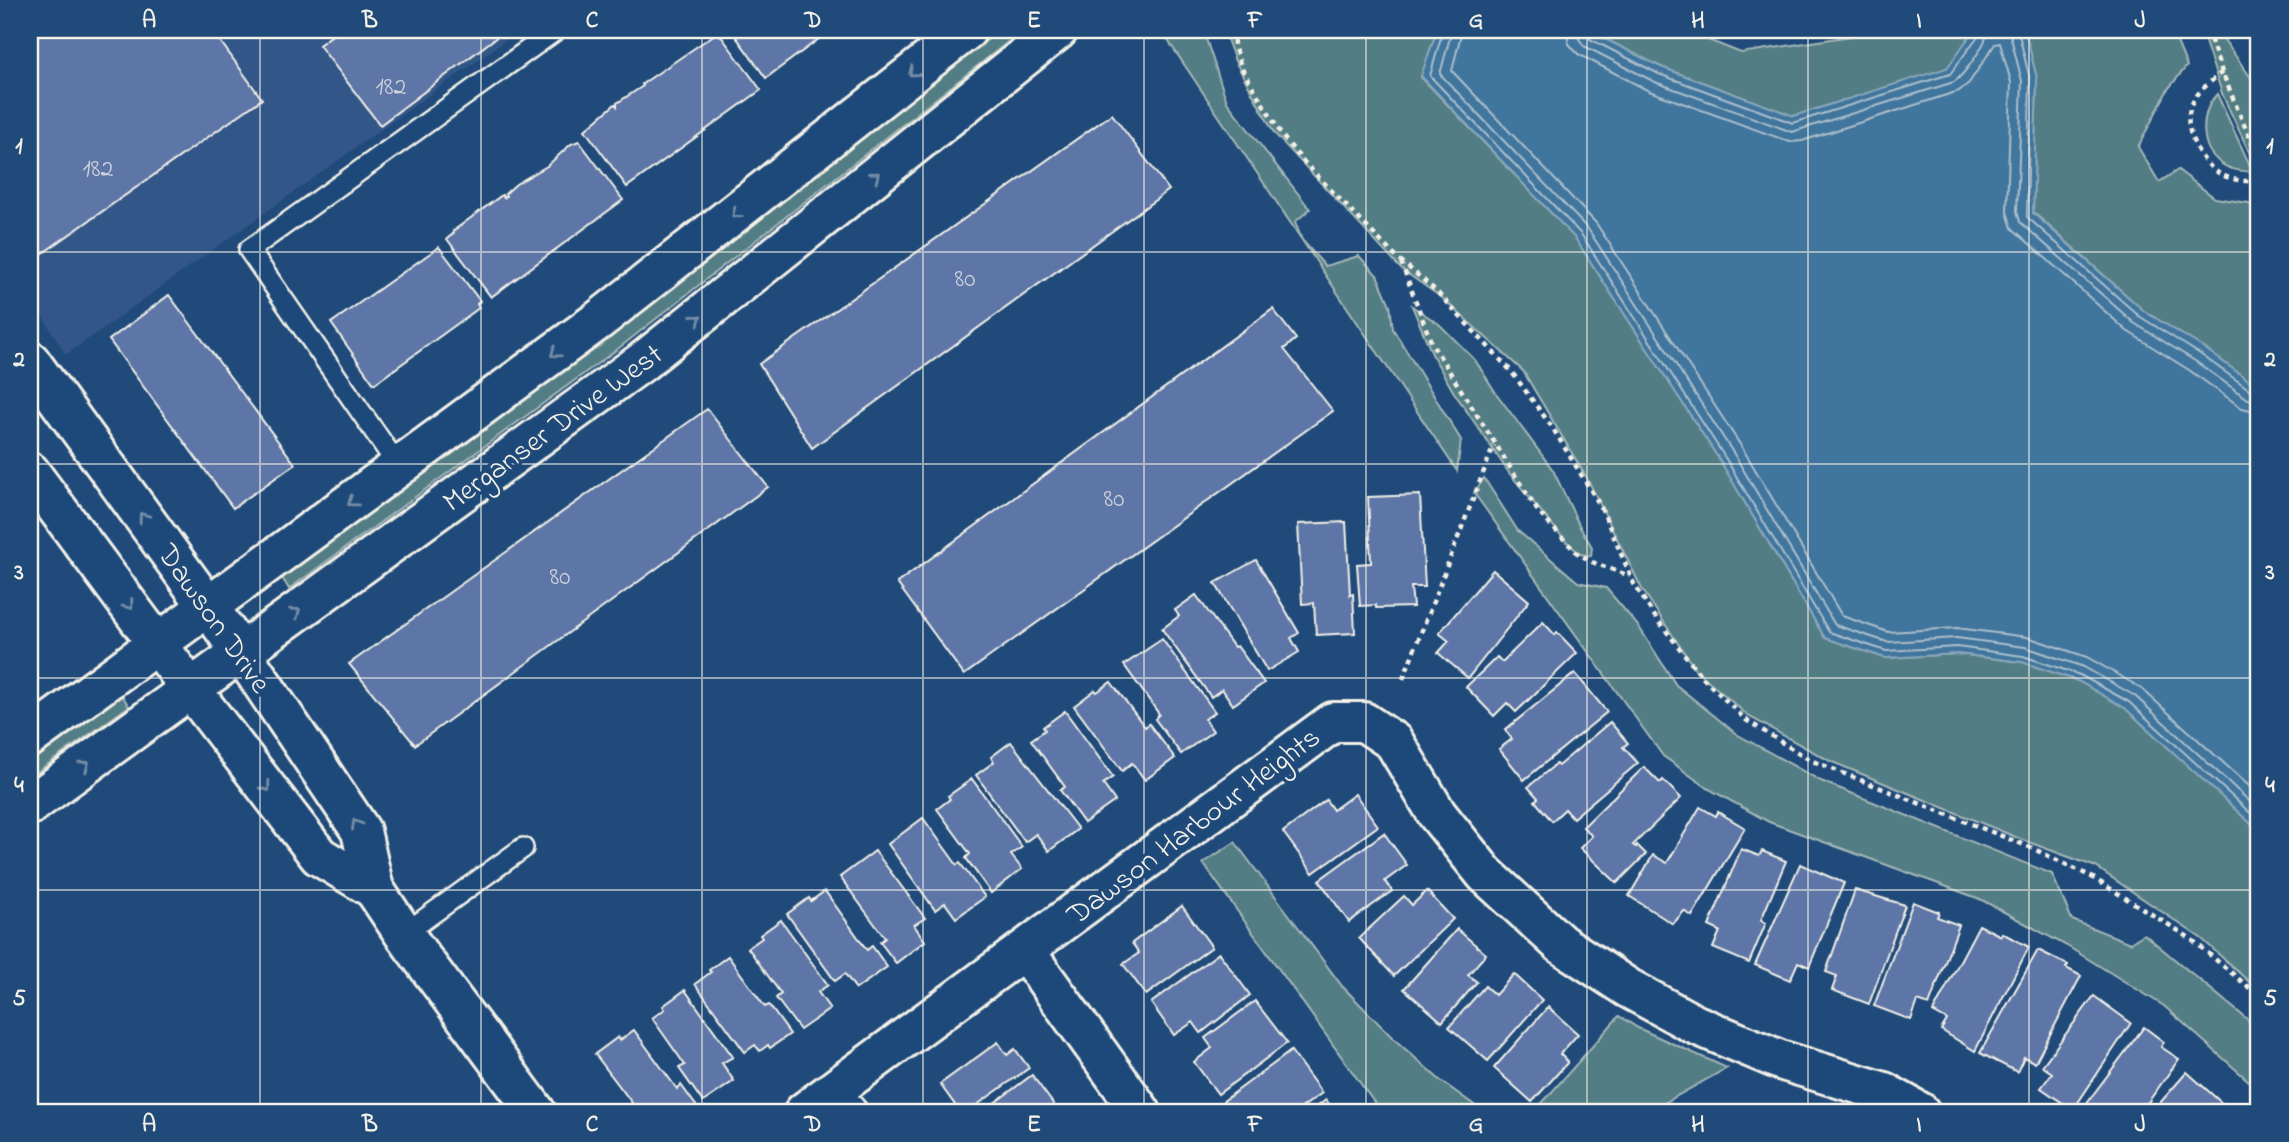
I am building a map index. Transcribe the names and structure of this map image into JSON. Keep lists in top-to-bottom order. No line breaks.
{"streets":{"street":["Merganser Drive West","Dawson Drive","Dawson Harbour Heights"]},"crossings":[["Merganser Drive West","Dawson Drive"]],"house_numbers":["182","182","80","80","80"],"grid":{"columns":["A","B","C","D","E","F","G","H","I","J"],"rows":["1","2","3","4","5"]}}
